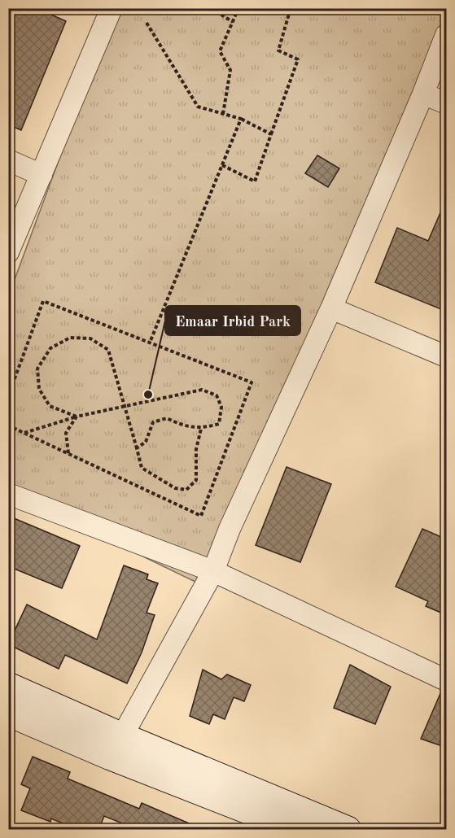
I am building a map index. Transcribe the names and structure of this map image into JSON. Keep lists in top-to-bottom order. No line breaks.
{"places":["Emaar Irbid Park"]}
